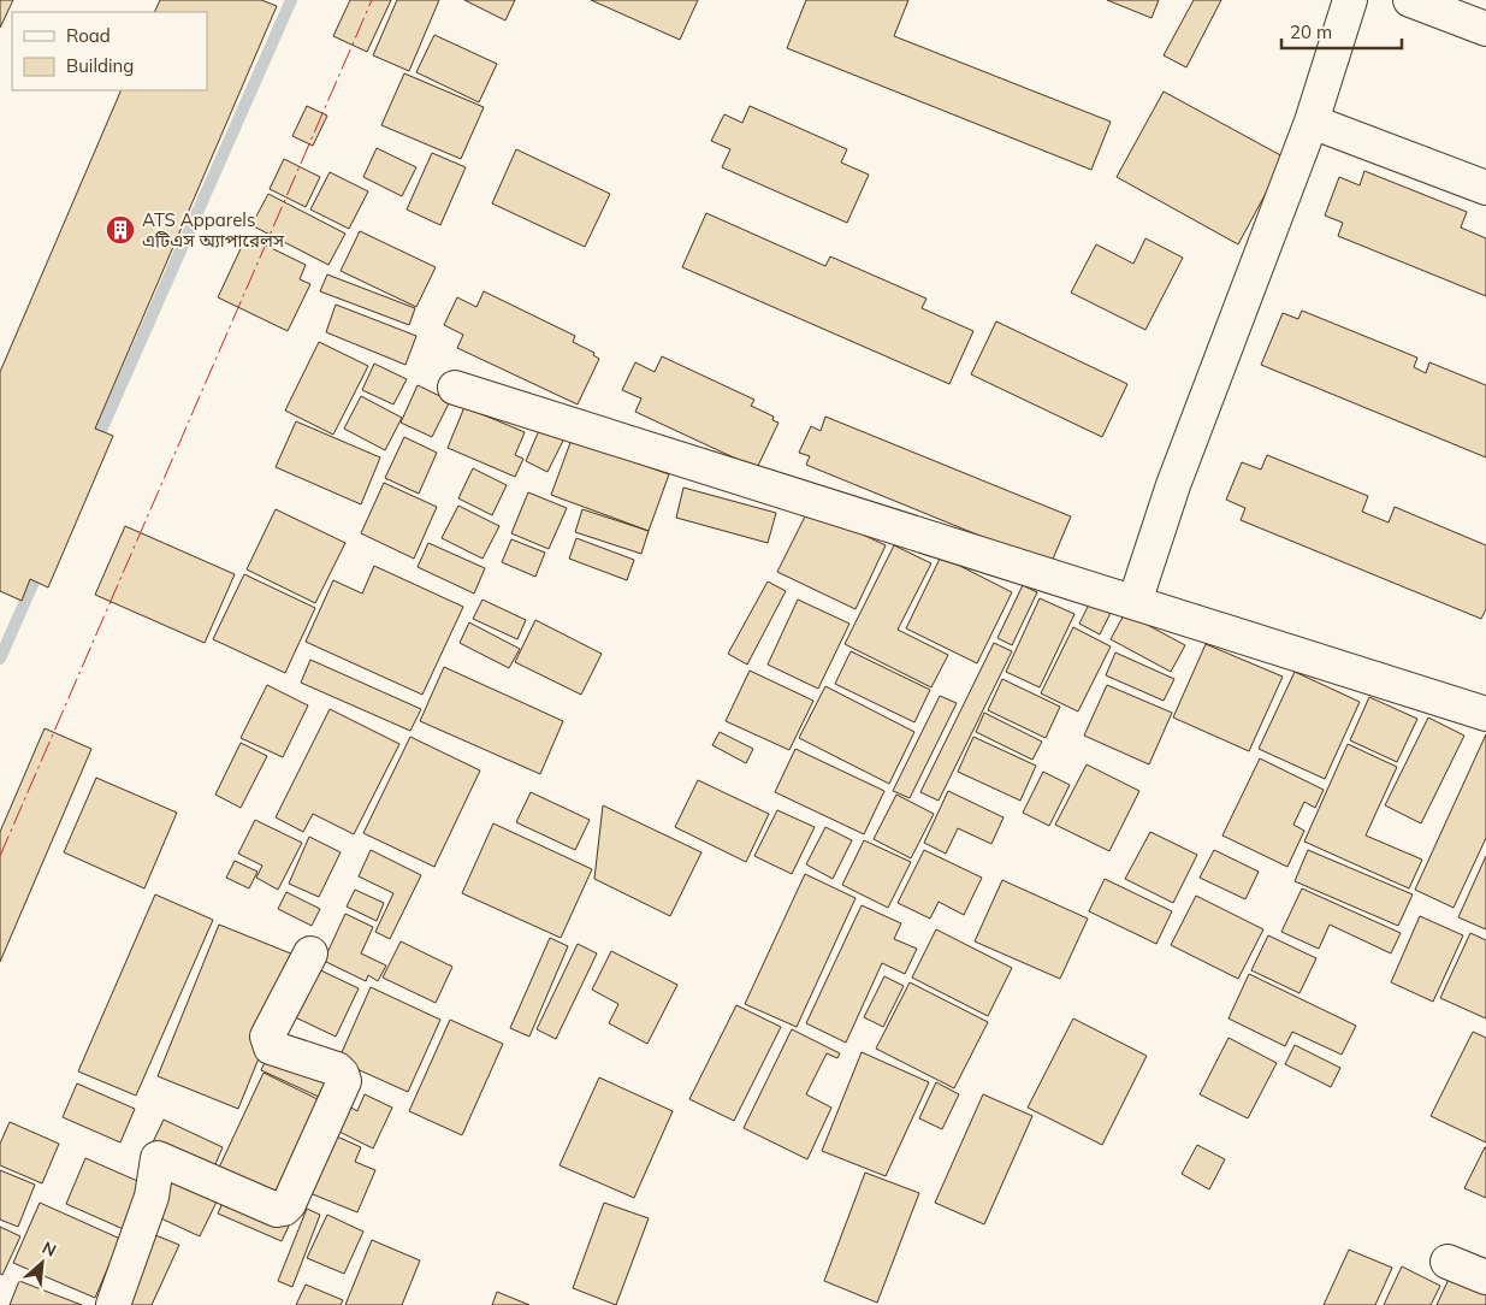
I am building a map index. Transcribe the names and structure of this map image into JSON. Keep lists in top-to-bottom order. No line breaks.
{"places":{"building":["ATS Apparels এটিএস অ্যাপারেলস"]},"legend":["Road","Building"],"scale_bar":"20 m","north":"top right"}
